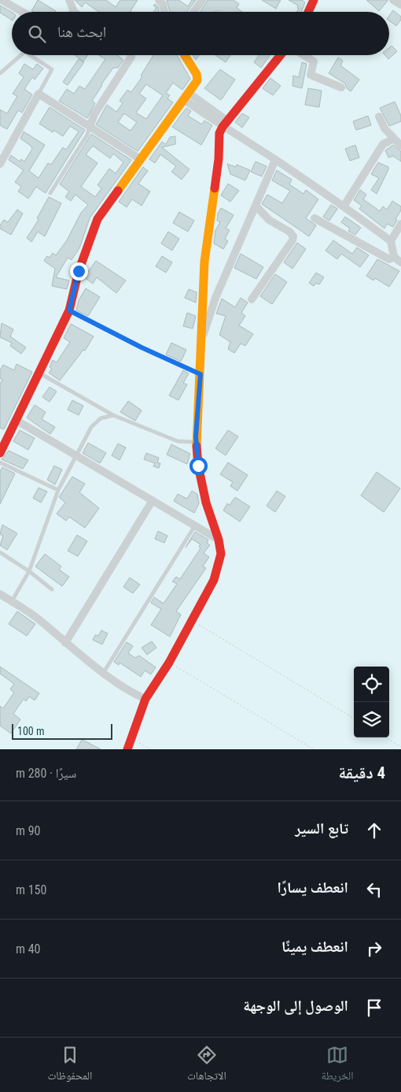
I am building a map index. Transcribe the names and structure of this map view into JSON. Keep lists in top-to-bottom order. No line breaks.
{"scale_bar":"100 m","page":{"search":"ابحث هنا","scale":"100 m","heading":["4 دقيقة","سيرًا · 280 m"],"list":[["تابع السير","90 m"],["انعطف يسارًا","150 m"],["انعطف يمينًا","40 m"],"الوصول إلى الوجهة"],"nav":["الخريطة","الاتجاهات","المحفوظات"]}}
